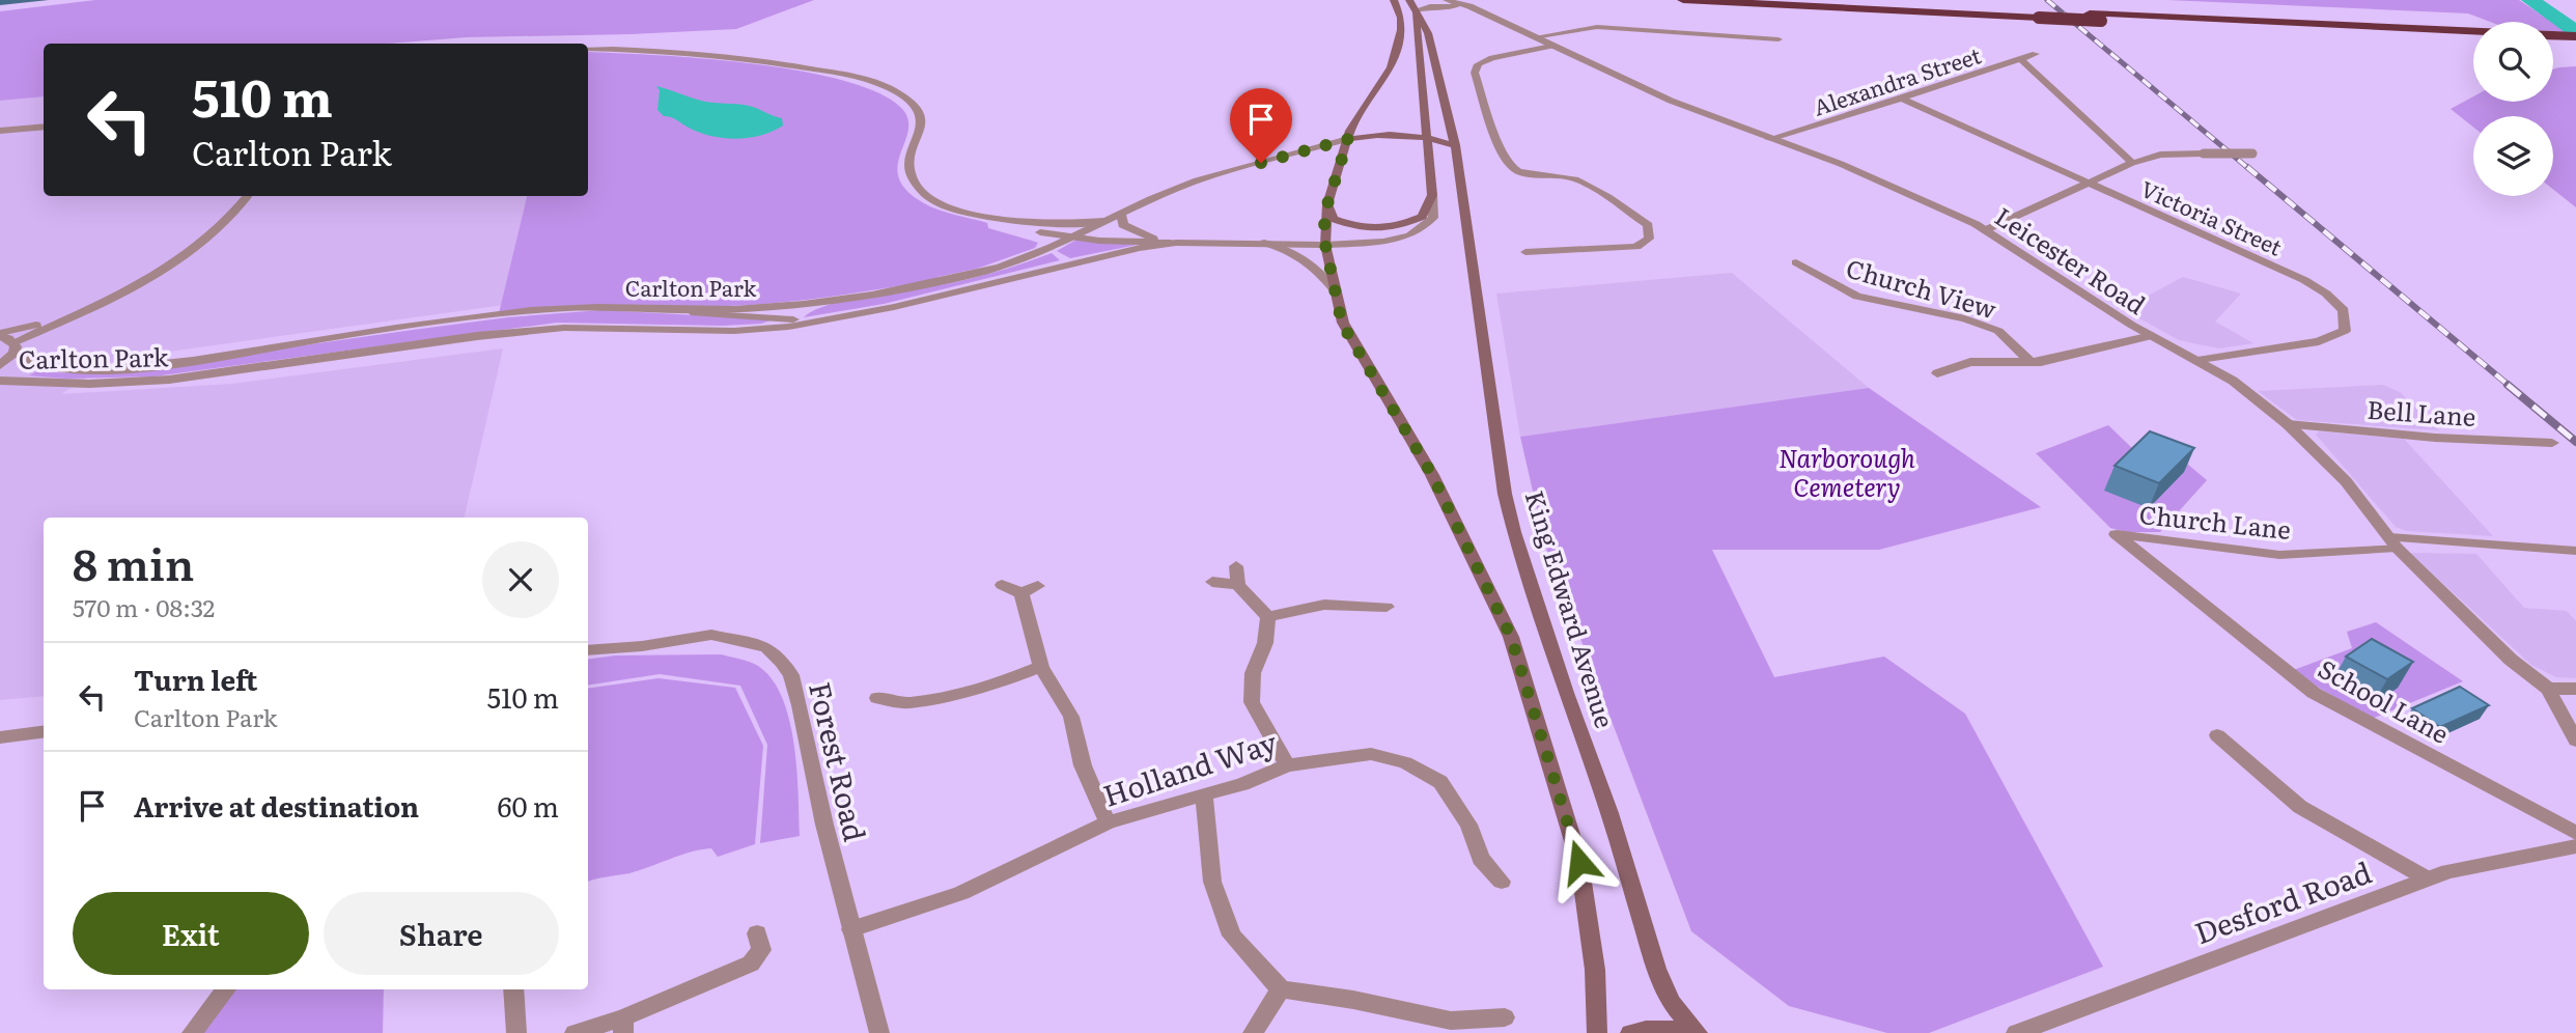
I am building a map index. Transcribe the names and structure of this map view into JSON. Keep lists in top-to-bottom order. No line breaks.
{"streets":{"main road":["King Edward Avenue"],"street":["Alexandra Street","Victoria Street","Leicester Road","Carlton Park","Church View","Bell Lane","Church Lane","School Lane","Forest Road","Holland Way","Desford Road"]},"crossings":[["Alexandra Street","Victoria Street"],["Alexandra Street","Leicester Road"],["Victoria Street","Leicester Road"],["Leicester Road","Bell Lane"],["Leicester Road","Church Lane"],["Leicester Road","King Edward Avenue"],["Church Lane","School Lane"],["Forest Road","Holland Way"]],"parks":["Narborough Cemetery"],"page":{"turn":["510 m","Carlton Park"],"heading":["8 min","570 m · 08:32"],"list":[{"name":"Turn left","note":"Carlton Park","value":"510 m"},{"name":"Arrive at destination","value":"60 m"}],"buttons":["Exit","Share"]}}
